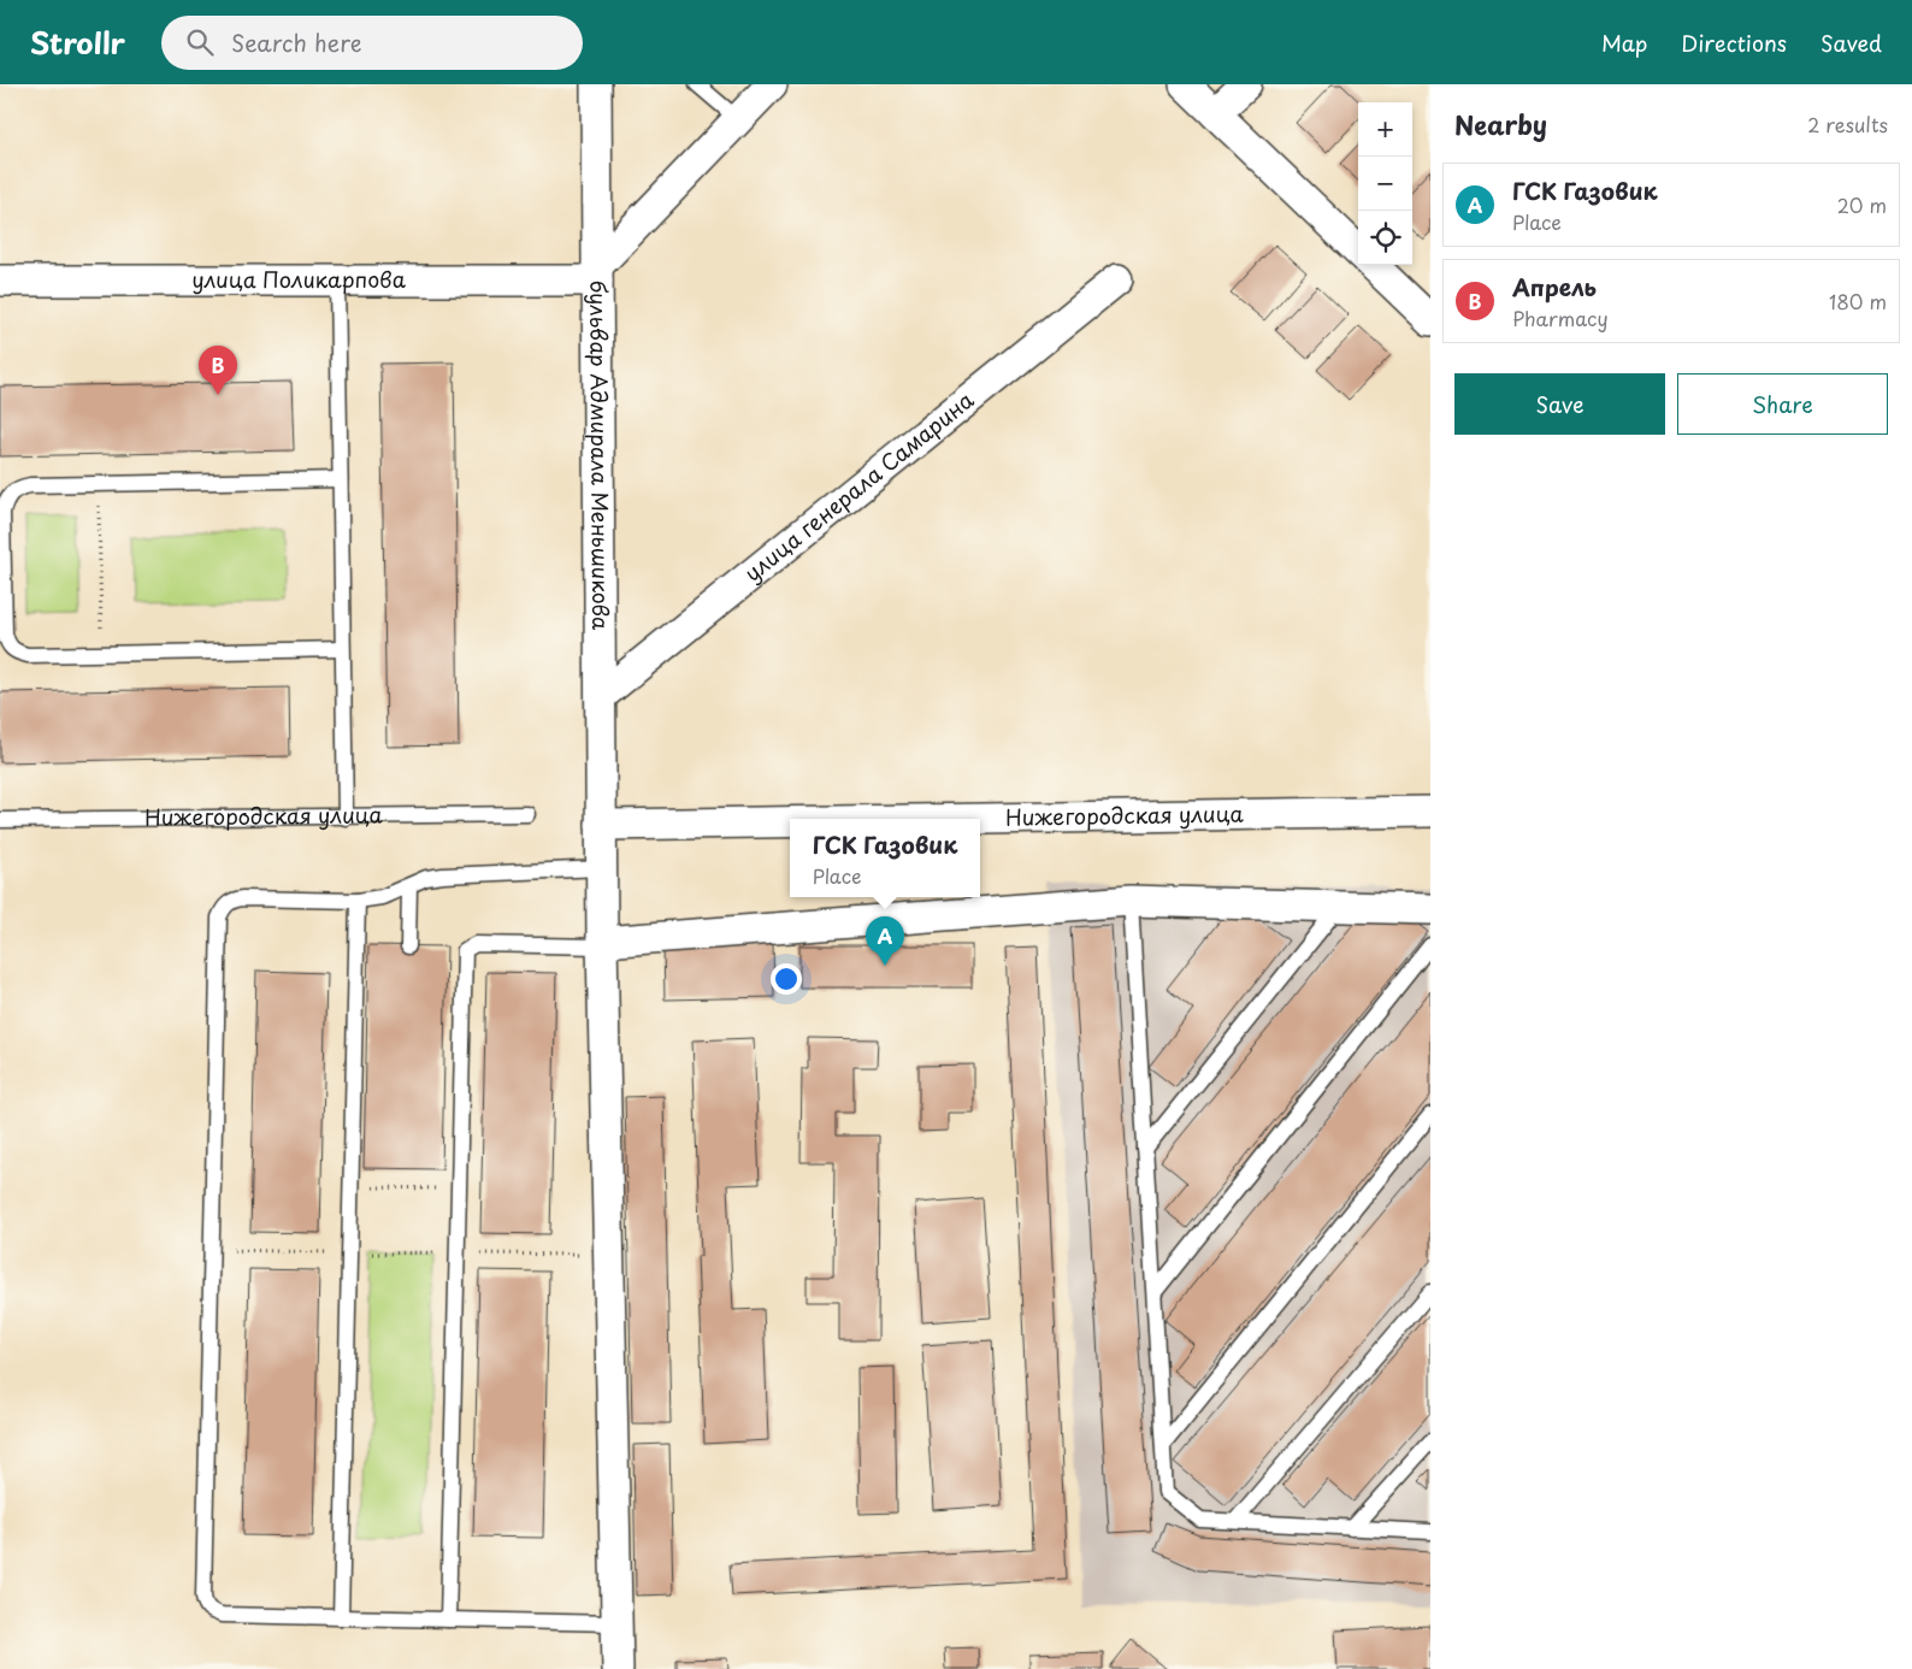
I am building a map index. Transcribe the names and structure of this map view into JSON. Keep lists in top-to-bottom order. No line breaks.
{"streets":{"street":["улица Поликарпова","бульвар Адмирала Меньшикова","улица генерала Самарина","Нижегородская улица"]},"crossings":[["улица Поликарпова","бульвар Адмирала Меньшикова"],["бульвар Адмирала Меньшикова","улица генерала Самарина"],["бульвар Адмирала Меньшикова","Нижегородская улица"]],"page":{"header":"Strollr","search":"Search here","nav":["Map","Directions","Saved"],"heading":["Nearby","2 results"],"map_buttons":["+","−"],"list":[{"mark":"A","name":"ГСК Газовик","note":"Place","value":"20 m"},{"mark":"B","name":"Апрель","note":"Pharmacy","value":"180 m"}],"pins":["B","A"],"buttons":["Save","Share"],"popup":["ГСК Газовик","Place"]}}
